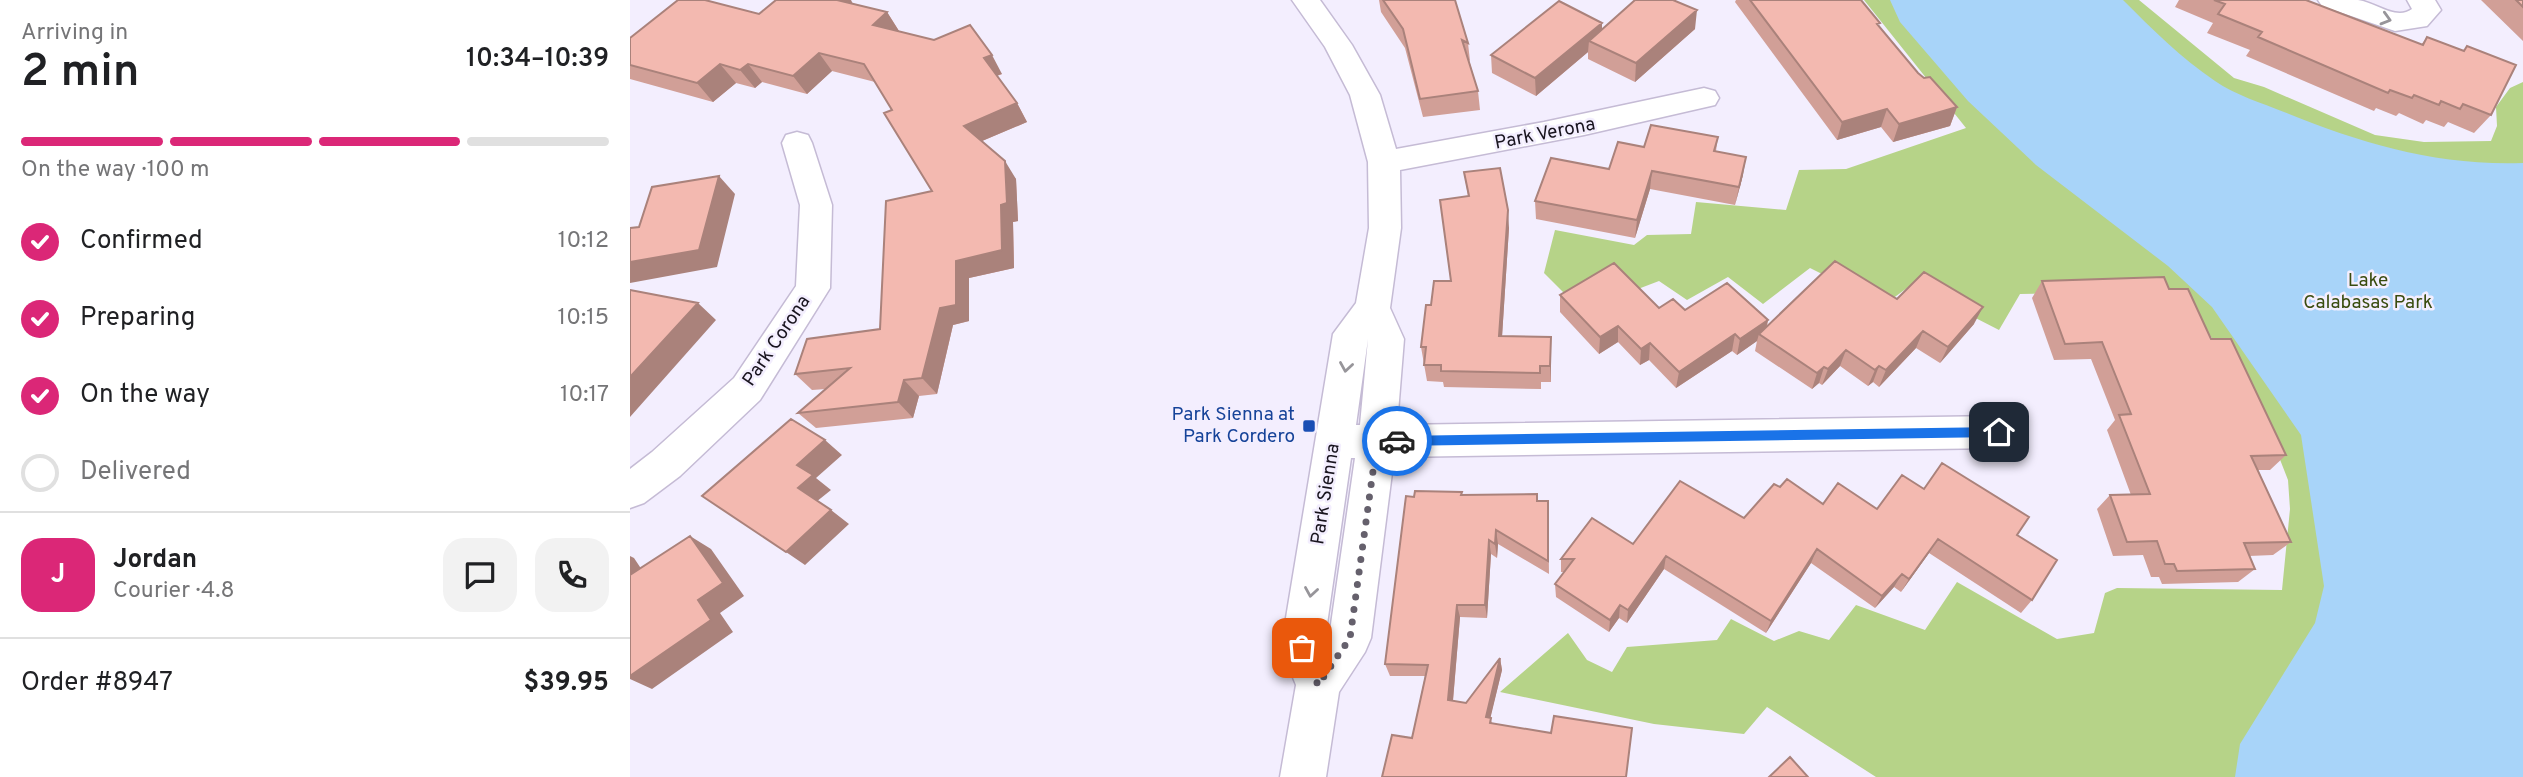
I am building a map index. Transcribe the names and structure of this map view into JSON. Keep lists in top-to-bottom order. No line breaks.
{"streets":{"street":["Park Verona","Park Corona","Park Sienna"]},"parks":["Lake Calabasas Park"],"places":{"transit":["Park Sienna at Park Cordero"]},"page":{"heading":["2 min","Arriving in","10:34–10:39"],"panel":["Jordan","Courier · 4.8","Order #8947","$39.95"],"bar":"On the way · 100 m","list":[["Confirmed","10:12"],["Preparing","10:15"],["On the way","10:17"],"Delivered"],"round":"J"}}
